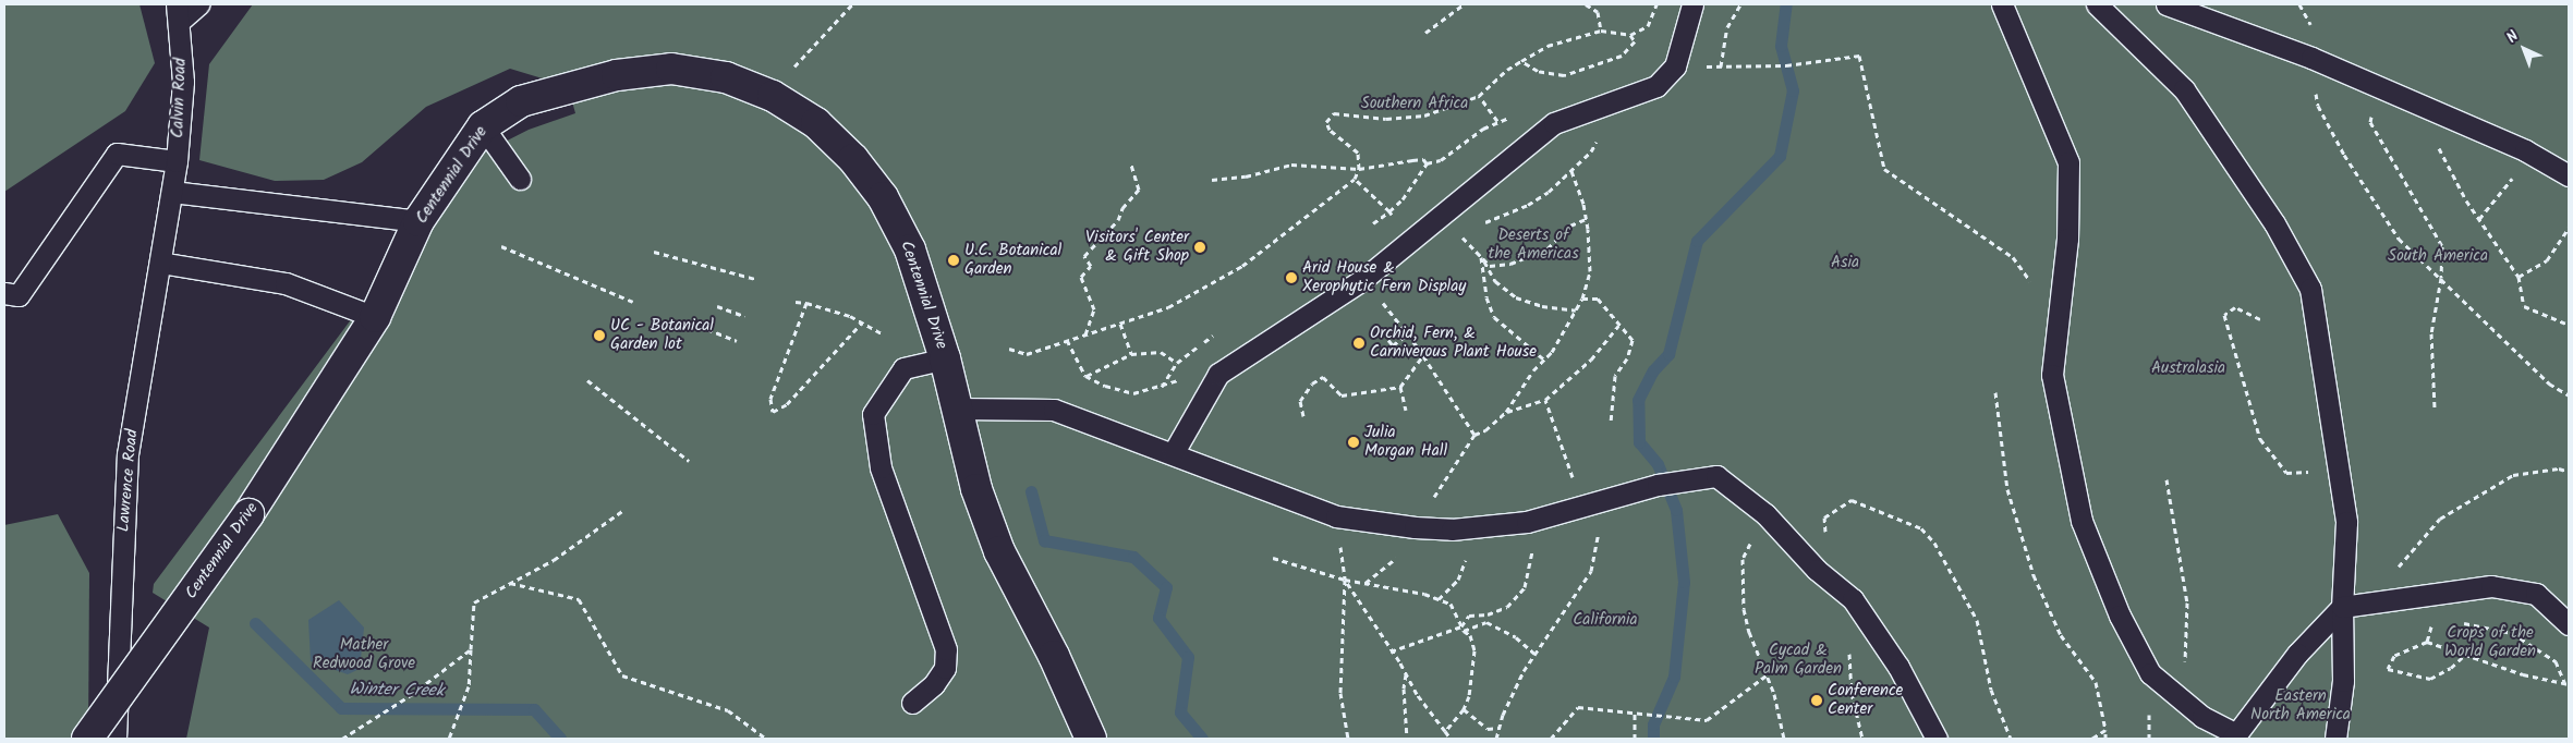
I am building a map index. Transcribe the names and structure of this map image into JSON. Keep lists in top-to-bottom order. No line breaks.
{"streets":{"street":["Centennial Drive"],"lane":["Calvin Road","Lawrence Road"]},"crossings":[["Calvin Road","Lawrence Road"]],"water":["Winter Creek"],"parks":["Southern Africa","Deserts of the Americas","South America","Asia","Australasia","California","Crops of the World Garden","Mather Redwood Grove","Cycad & Palm Garden","Eastern North America"],"places":["Visitors' Center & Gift Shop","U.C. Botanical Garden","Arid House & Xerophytic Fern Display","UC - Botanical Garden lot","Orchid, Fern, & Carniverous Plant House","Julia Morgan Hall","Conference Center"],"north":"top left"}
